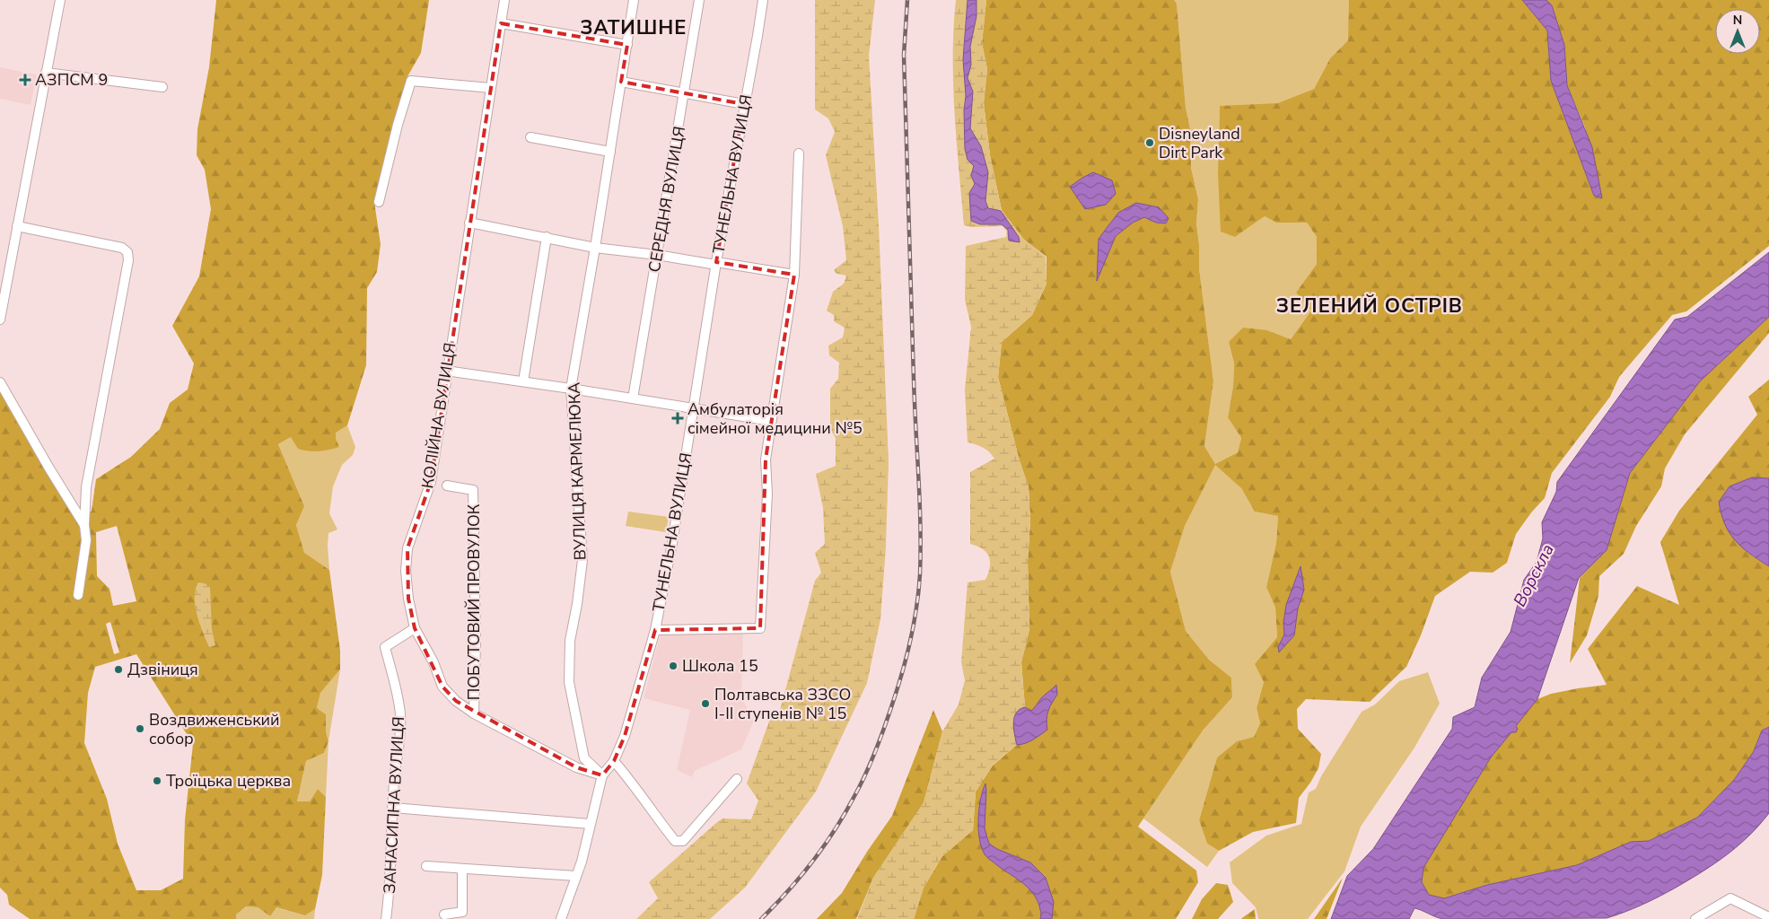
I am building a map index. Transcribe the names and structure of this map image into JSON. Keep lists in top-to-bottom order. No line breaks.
{"streets":{"street":["ТУНЕЛЬНА ВУЛИЦЯ","СЕРЕДНЯ ВУЛИЦЯ","КОЛІЙНА ВУЛИЦЯ","ВУЛИЦЯ КАРМЕЛЮКА","ПОБУТОВИЙ ПРОВУЛОК","ЗАНАСИПНА ВУЛИЦЯ"]},"crossings":[["ТУНЕЛЬНА ВУЛИЦЯ","КОЛІЙНА ВУЛИЦЯ"],["ТУНЕЛЬНА ВУЛИЦЯ","ВУЛИЦЯ КАРМЕЛЮКА"],["КОЛІЙНА ВУЛИЦЯ","ВУЛИЦЯ КАРМЕЛЮКА"],["КОЛІЙНА ВУЛИЦЯ","ПОБУТОВИЙ ПРОВУЛОК"],["КОЛІЙНА ВУЛИЦЯ","ЗАНАСИПНА ВУЛИЦЯ"]],"districts":["ЗАТИШНЕ","ЗЕЛЕНИЙ ОСТРІВ"],"water":["Ворскла"],"places":{"health":["АЗПСМ 9","Амбулаторія сімейної медицини №5"],"other":["Disneyland Dirt Park","Школа 15","Дзвіниця","Полтавська ЗЗСО І-ІІ ступенів № 15","Воздвиженський собор","Троїцька церква"]},"north":"top"}
